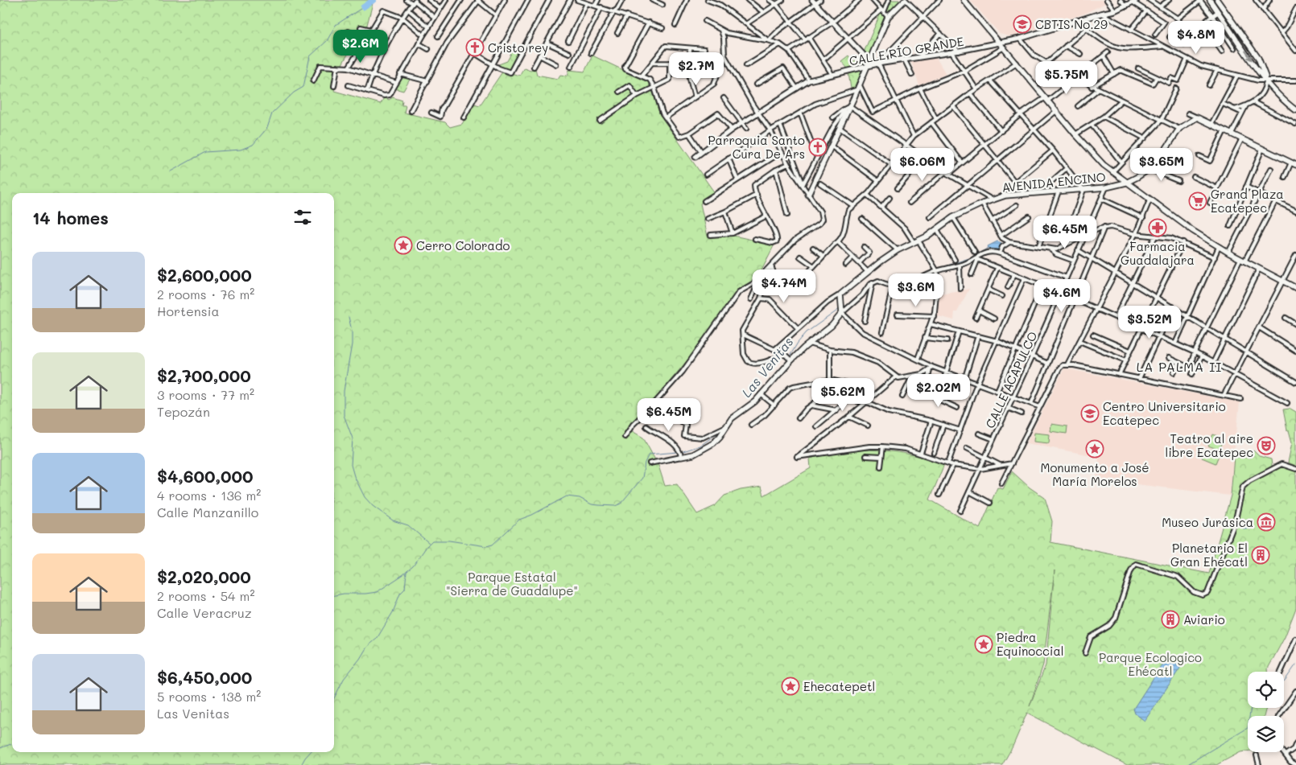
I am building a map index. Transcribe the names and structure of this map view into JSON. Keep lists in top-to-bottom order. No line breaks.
{"streets":{"main road":["AVENIDA ENCINO"],"street":["CALLE RÍO GRANDE","CALLE ACAPULCO"]},"crossings":[["AVENIDA ENCINO","CALLE ACAPULCO"]],"districts":["LA PALMA II"],"water":["Las Venitas"],"parks":["Parque Estatal \"Sierra de Guadalupe\"","Parque Ecologico Ehécatl"],"places":{"school or university":["CBTIS No.29","Centro Universitario Ecatepec"],"church":["Cristo rey","Parroquia Santo Cura De Ars"],"supermarket":["Grand Plaza Ecatepec"],"pharmacy":["Farmacia Guadalajara"],"place":["Cerro Colorado","Monumento a José María Morelos","Piedra Equinoccial","Ehecatepetl"],"theatre":["Teatro al aire libre Ecatepec"],"museum":["Museo Jurásica"],"building":["Planetario El Gran Ehécatl","Aviario"]},"page":{"price":["$4.8M","$2.6M","$2.7M","$5.75M","$6.06M","$3.65M","$6.45M","$4.74M","$3.6M","$4.6M","$3.52M","$2.02M","$5.62M","$6.45M"],"heading":"14 homes","list":[{"name":"$2,600,000","note":"2 rooms · 76 m² · Hortensia"},{"name":"$2,700,000","note":"3 rooms · 77 m² · Tepozán"},{"name":"$4,600,000","note":"4 rooms · 136 m² · Calle Manzanillo"},{"name":"$2,020,000","note":"2 rooms · 54 m² · Calle Veracruz"},{"name":"$6,450,000","note":"5 rooms · 138 m² · Las Venitas"}]}}
